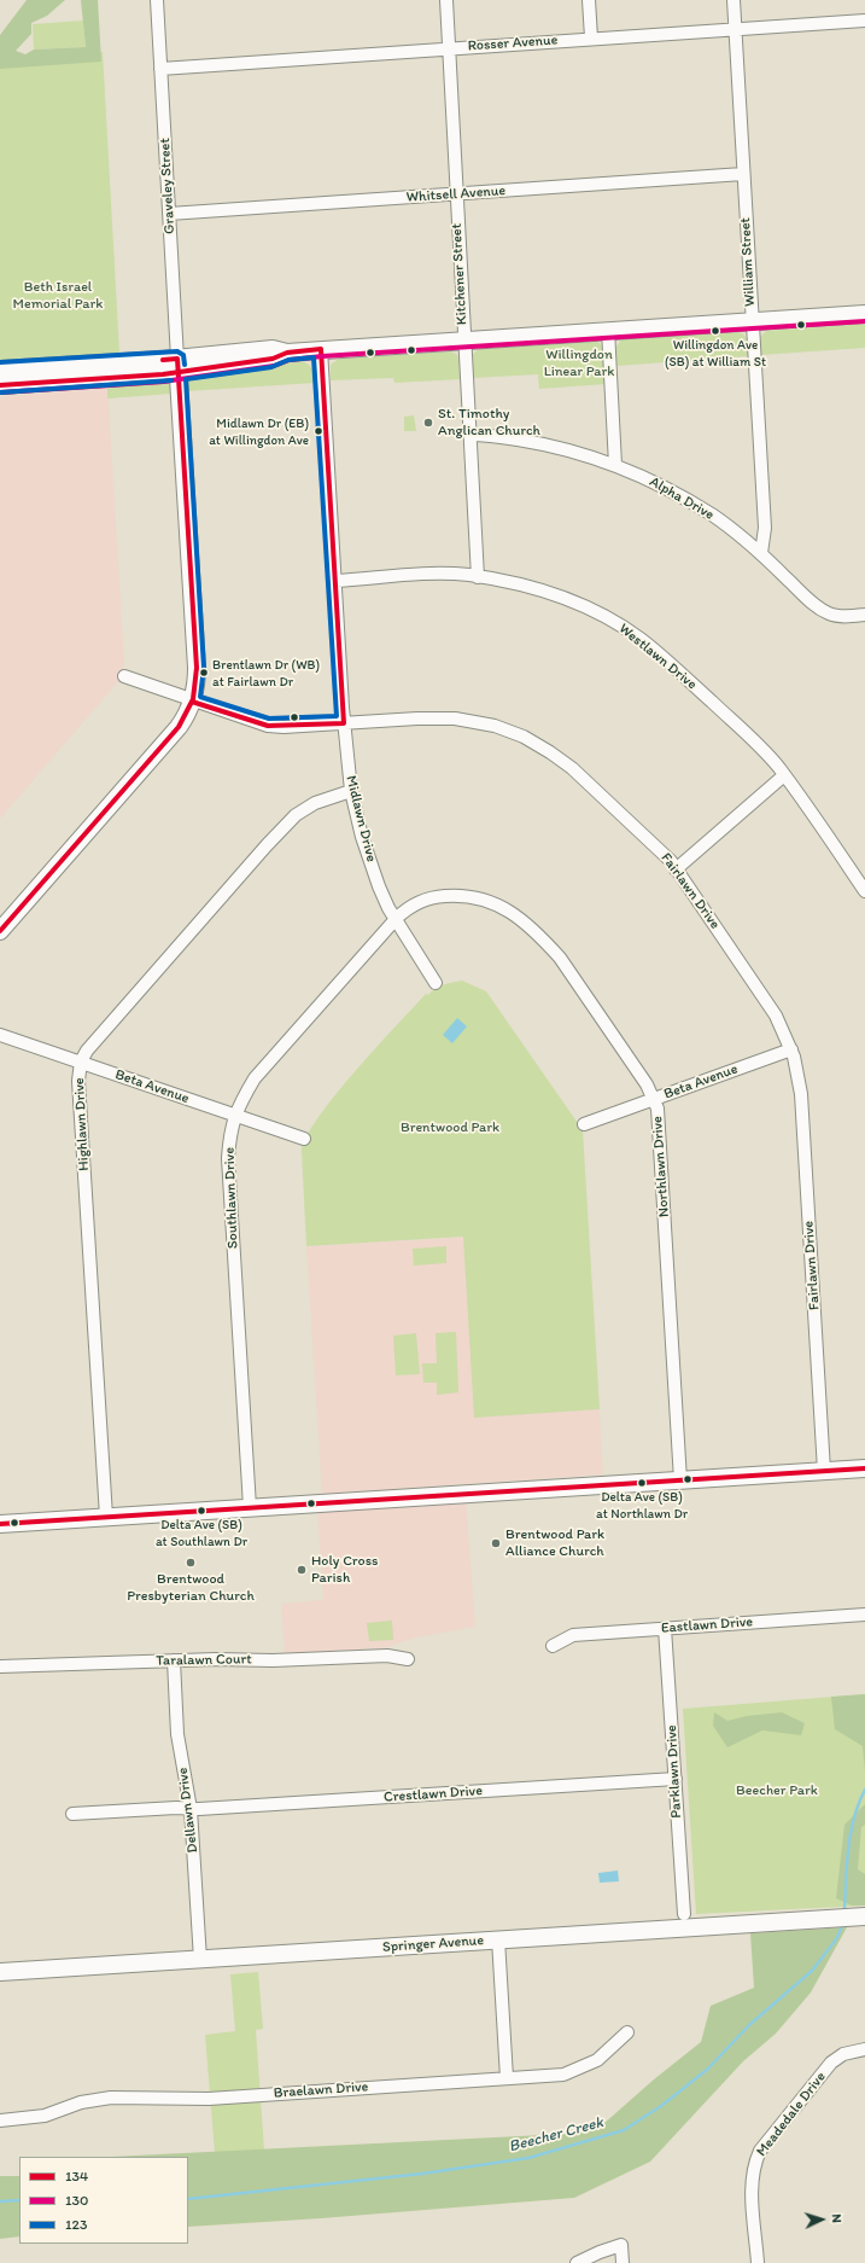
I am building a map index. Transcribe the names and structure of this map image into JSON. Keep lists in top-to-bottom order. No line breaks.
{"streets":{"street":["Rosser Avenue","Graveley Street","Whitsell Avenue","William Street","Kitchener Street","Alpha Drive","Westlawn Drive","Midlawn Drive","Fairlawn Drive","Beta Avenue","Highlawn Drive","Northlawn Drive","Southlawn Drive","Eastlawn Drive","Taralawn Court","Parklawn Drive","Crestlawn Drive","Dellawn Drive","Springer Avenue","Braelawn Drive","Meadedale Drive"]},"crossings":[["Rosser Avenue","Graveley Street"],["Rosser Avenue","William Street"],["Rosser Avenue","Kitchener Street"],["Graveley Street","Whitsell Avenue"],["Whitsell Avenue","William Street"],["Whitsell Avenue","Kitchener Street"],["William Street","Alpha Drive"],["Kitchener Street","Alpha Drive"],["Kitchener Street","Westlawn Drive"],["Westlawn Drive","Midlawn Drive"],["Midlawn Drive","Fairlawn Drive"],["Midlawn Drive","Highlawn Drive"],["Midlawn Drive","Northlawn Drive"],["Midlawn Drive","Southlawn Drive"],["Fairlawn Drive","Beta Avenue"],["Beta Avenue","Highlawn Drive"],["Beta Avenue","Northlawn Drive"],["Beta Avenue","Southlawn Drive"],["Northlawn Drive","Southlawn Drive"],["Eastlawn Drive","Parklawn Drive"],["Taralawn Court","Dellawn Drive"],["Parklawn Drive","Crestlawn Drive"],["Crestlawn Drive","Dellawn Drive"],["Dellawn Drive","Springer Avenue"]],"water":["Beecher Creek"],"parks":["Beth Israel Memorial Park","Willingdon Linear Park","Brentwood Park","Beecher Park"],"places":["Willingdon Ave (SB) at William St","St. Timothy Anglican Church","Midlawn Dr (EB) at Willingdon Ave","Brentlawn Dr (WB) at Fairlawn Dr","Delta Ave (SB) at Northlawn Dr","Delta Ave (SB) at Southlawn Dr","Brentwood Park Alliance Church","Brentwood Presbyterian Church","Holy Cross Parish"],"lines":["transit line 130","transit line 134","transit line 123"],"legend":["134","130","123"],"north":"right"}
